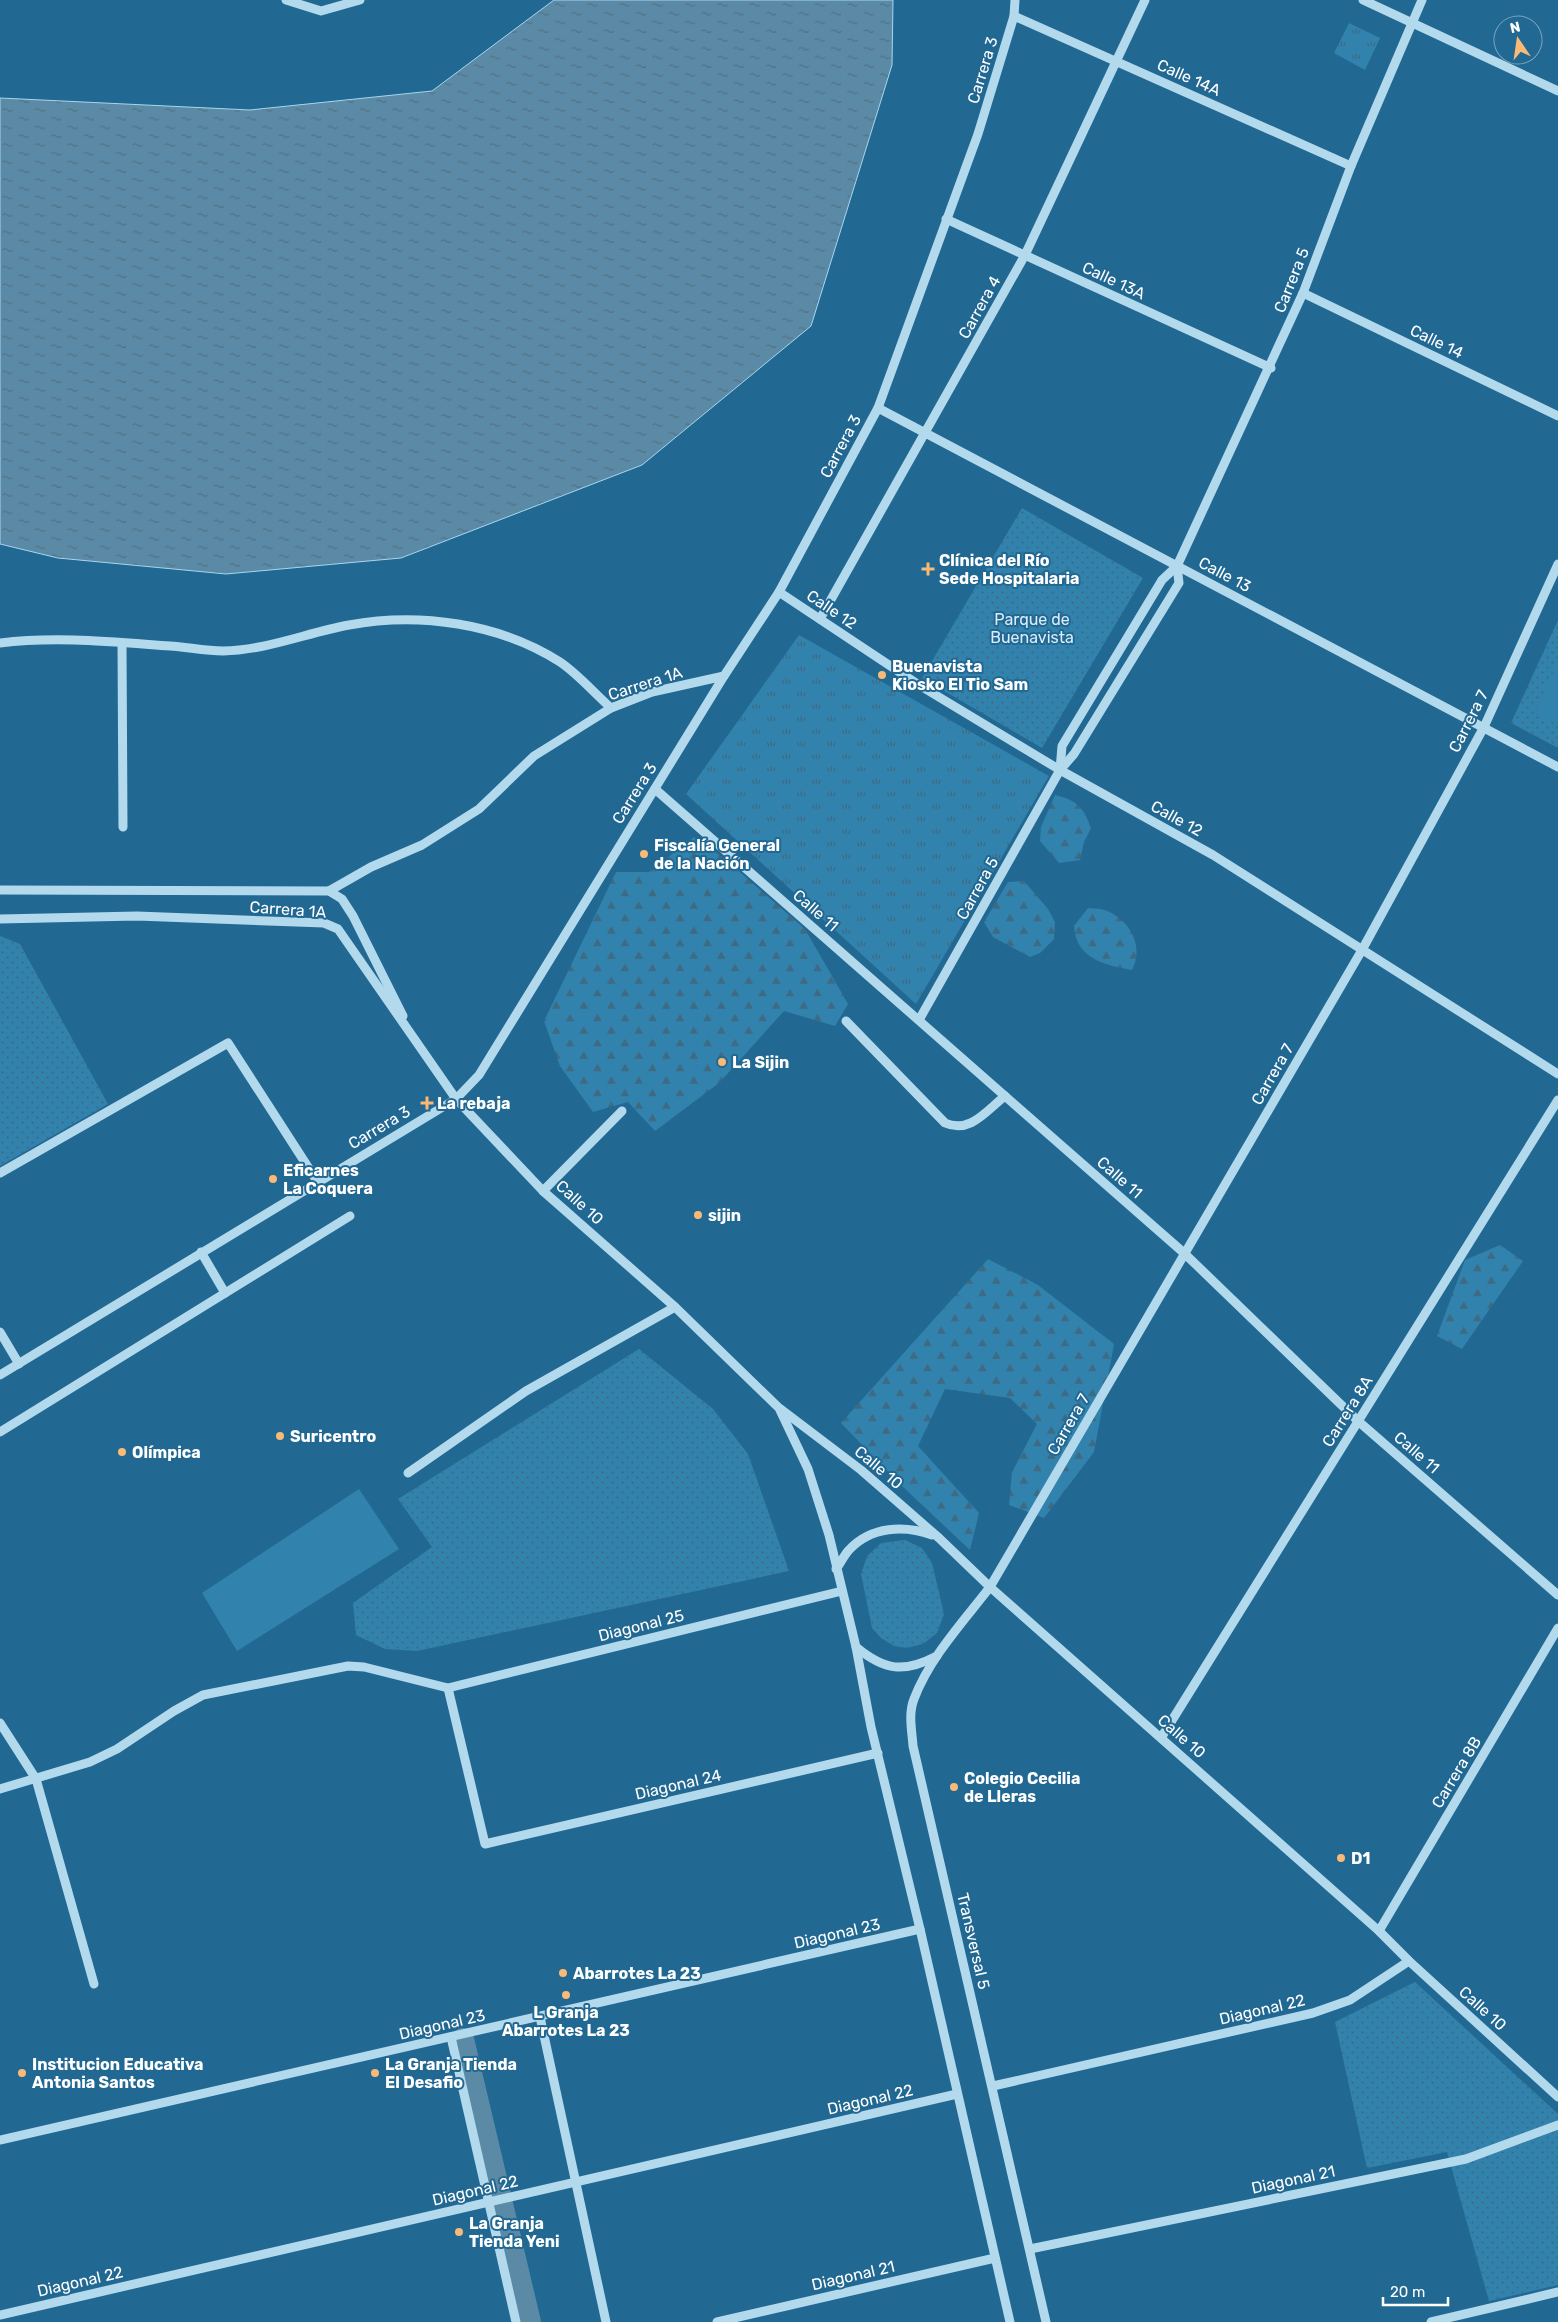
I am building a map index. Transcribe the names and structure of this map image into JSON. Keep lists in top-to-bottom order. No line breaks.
{"streets":{"street":["Carrera 3","Calle 14A","Calle 13A","Carrera 5","Carrera 4","Calle 14","Calle 13","Calle 12","Carrera 1A","Carrera 7","Calle 11","Calle 10","Carrera 8A","Diagonal 25","Carrera 8B","Diagonal 24","Diagonal 23","Transversal 5","Diagonal 22","Diagonal 21"]},"crossings":[["Carrera 3","Calle 14A"],["Carrera 3","Calle 13A"],["Carrera 3","Calle 13"],["Carrera 3","Calle 12"],["Carrera 3","Carrera 1A"],["Carrera 3","Calle 11"],["Carrera 3","Calle 10"],["Calle 14A","Carrera 5"],["Calle 14A","Carrera 4"],["Calle 13A","Carrera 5"],["Calle 13A","Carrera 4"],["Carrera 5","Calle 14"],["Carrera 5","Calle 13"],["Carrera 5","Calle 12"],["Carrera 5","Calle 11"],["Carrera 4","Calle 13"],["Carrera 4","Calle 12"],["Calle 13","Carrera 7"],["Calle 12","Carrera 7"],["Carrera 1A","Calle 10"],["Carrera 7","Calle 11"],["Carrera 7","Calle 10"],["Carrera 7","Diagonal 25"],["Carrera 7","Transversal 5"],["Calle 11","Carrera 8A"],["Calle 10","Carrera 8A"],["Calle 10","Diagonal 25"],["Calle 10","Carrera 8B"],["Calle 10","Transversal 5"],["Calle 10","Diagonal 22"],["Diagonal 25","Diagonal 24"],["Diagonal 25","Transversal 5"],["Transversal 5","Diagonal 22"],["Transversal 5","Diagonal 21"]],"parks":["Parque de Buenavista"],"places":{"health":["Clínica del Río Sede Hospitalaria","La rebaja"],"other":["Buenavista Kiosko El Tio Sam","Fiscalía General de la Nación","La Sijin","Eficarnes La Coquera","sijin","Suricentro","Olímpica","Colegio Cecilia de Lleras","D1","Abarrotes La 23","L Granja Abarrotes La 23","Institucion Educativa Antonia Santos","La Granja Tienda El Desafio","La Granja Tienda Yeni"]},"scale_bar":"20 m","north":"top"}
